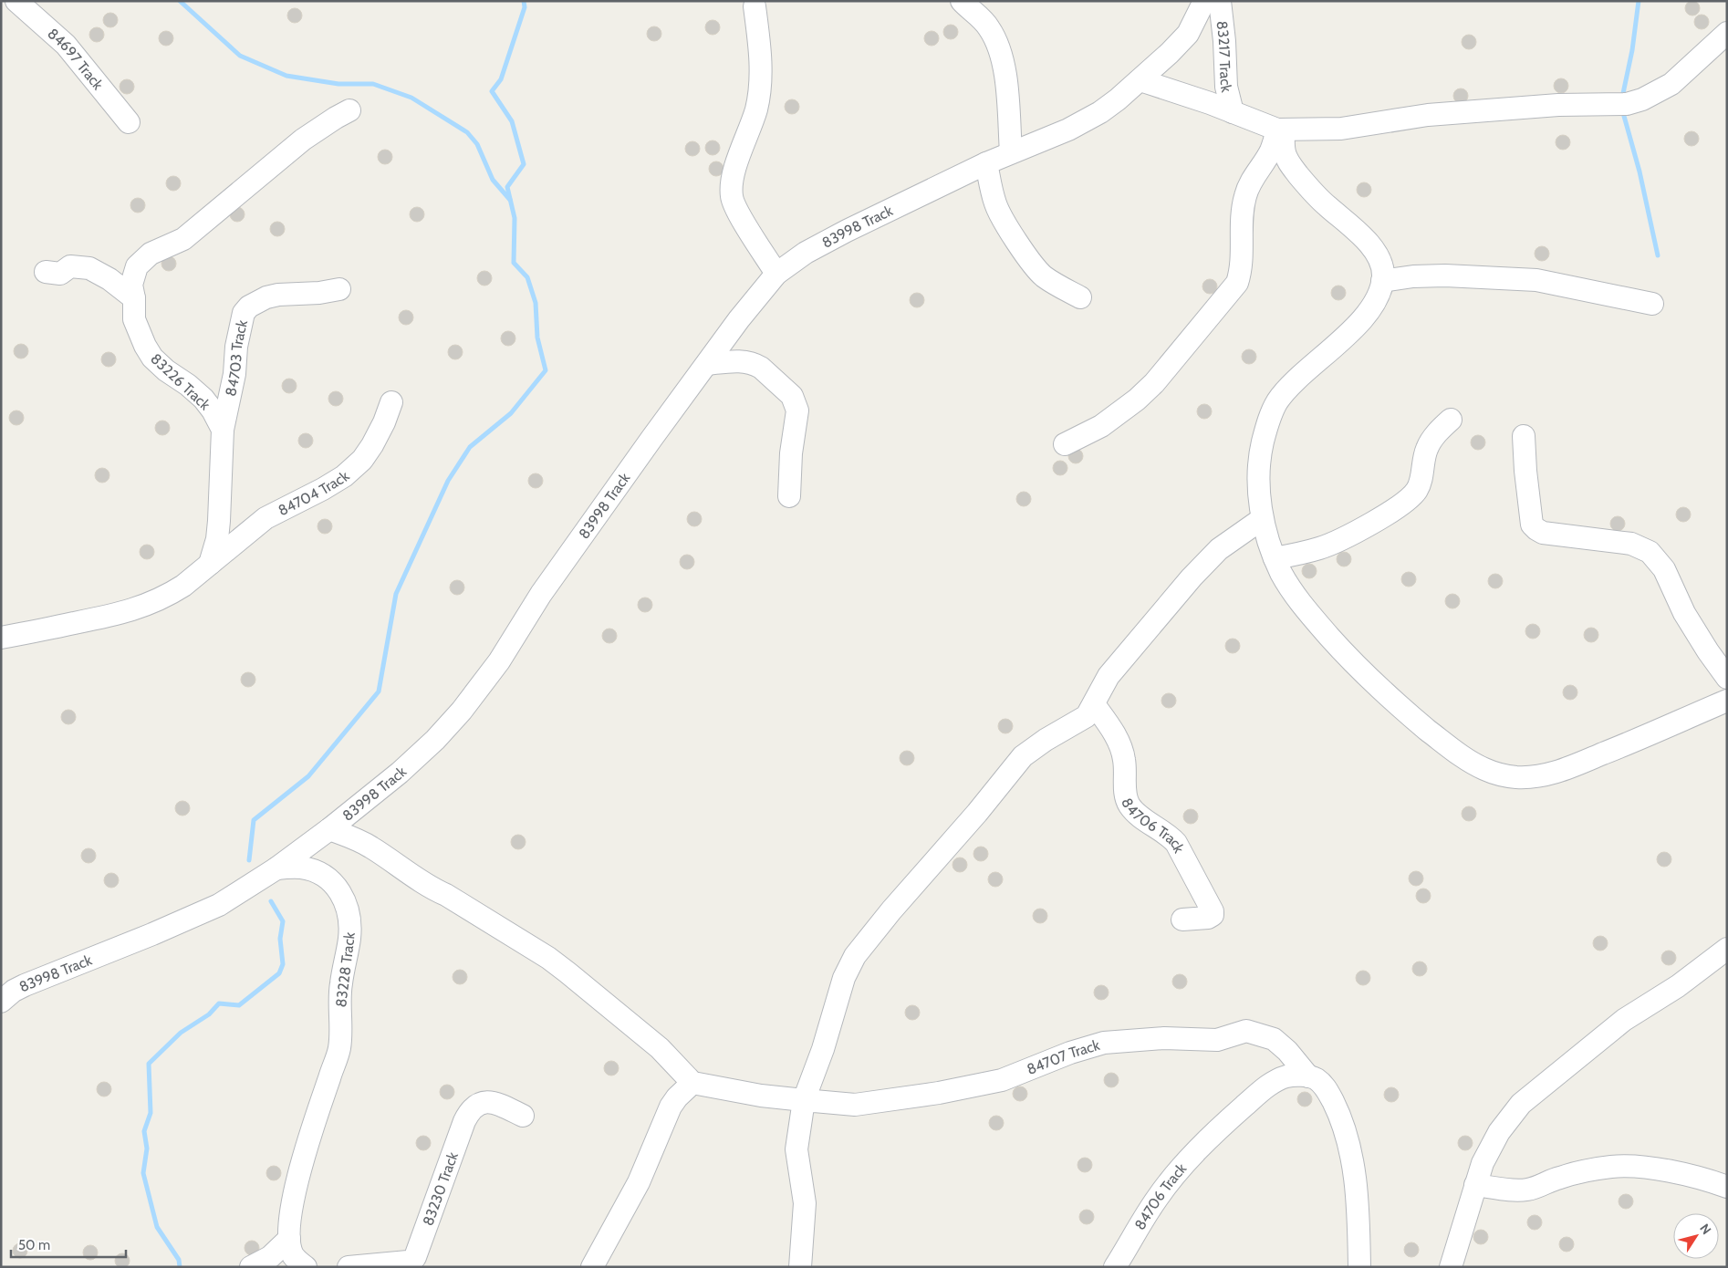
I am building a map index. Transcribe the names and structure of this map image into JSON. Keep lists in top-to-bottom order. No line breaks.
{"streets":{"street":["83217 Track","84697 Track","83998 Track","84703 Track","83226 Track","84704 Track","84706 Track","83228 Track","84707 Track","83230 Track"]},"crossings":[["83217 Track","83998 Track"],["83998 Track","83228 Track"],["84703 Track","83226 Track"],["84706 Track","84707 Track"]],"scale_bar":"50 m","north":"top right"}
